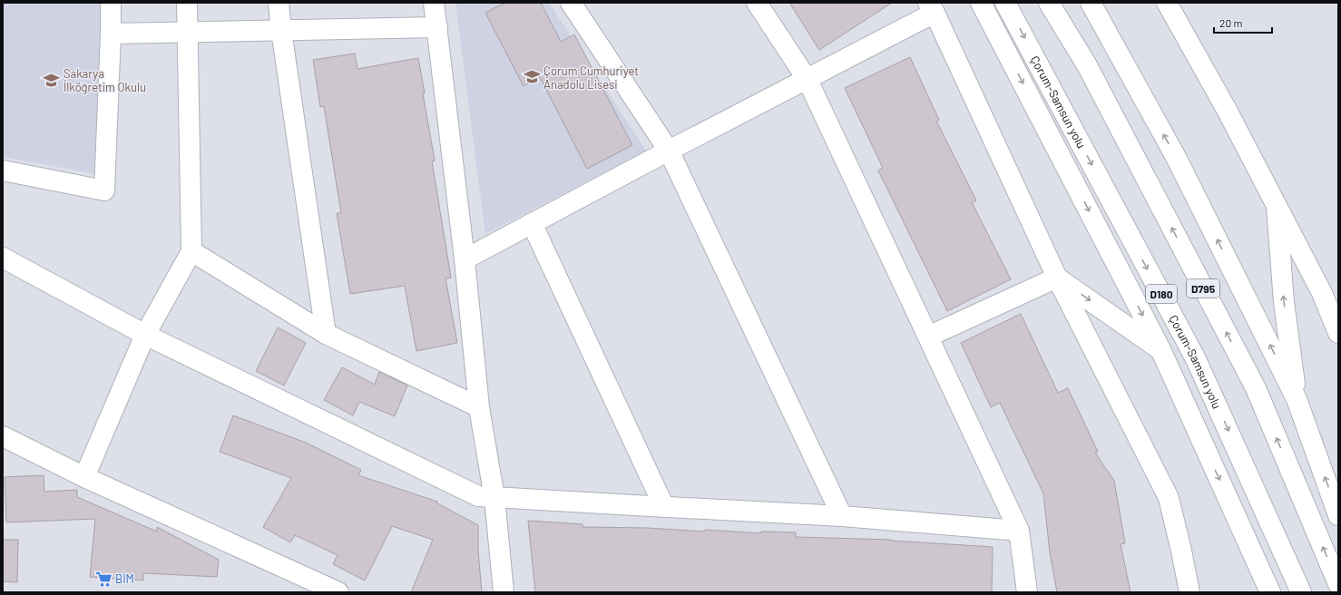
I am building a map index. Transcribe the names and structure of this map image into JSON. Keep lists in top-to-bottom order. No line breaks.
{"streets":{"main road":["Çorum-Samsun yolu","D795","D180"]},"places":{"school or university":["Çorum Cumhuriyet Anadolu Lisesi","Sakarya İlköğretim Okulu"],"supermarket":["BİM"]},"scale_bar":"20 m"}
